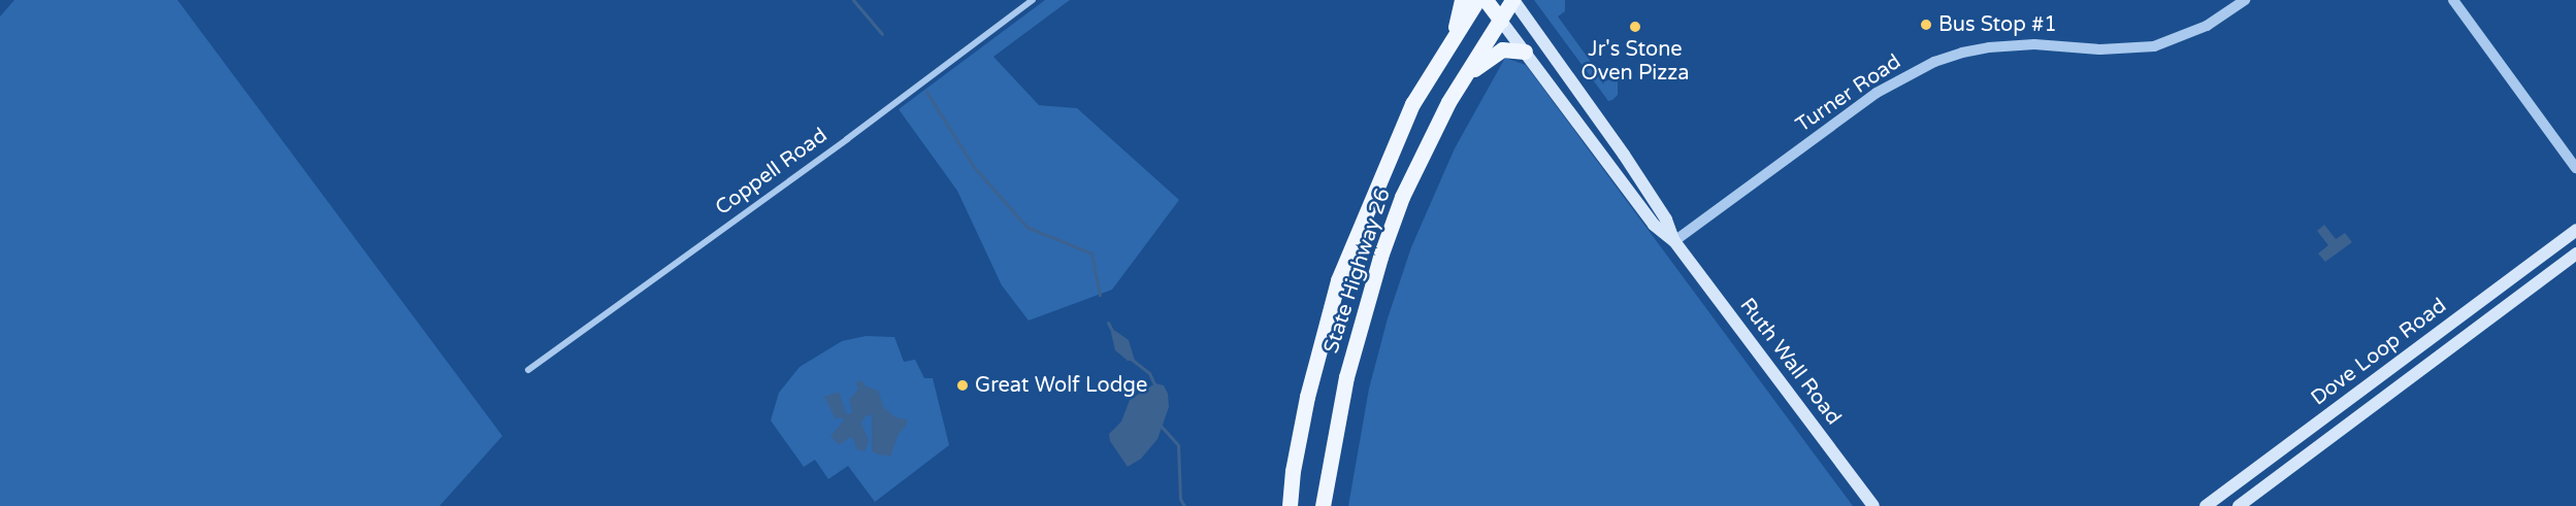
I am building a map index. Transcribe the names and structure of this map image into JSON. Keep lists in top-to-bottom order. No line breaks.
{"streets":{"main road":["State Highway 26","Dove Loop Road","Ruth Wall Road"],"street":["Turner Road","Coppell Road"]},"crossings":[["Turner Road","Ruth Wall Road"],["State Highway 26","Ruth Wall Road"]],"places":["Bus Stop #1","Jr's Stone Oven Pizza","Great Wolf Lodge"]}
